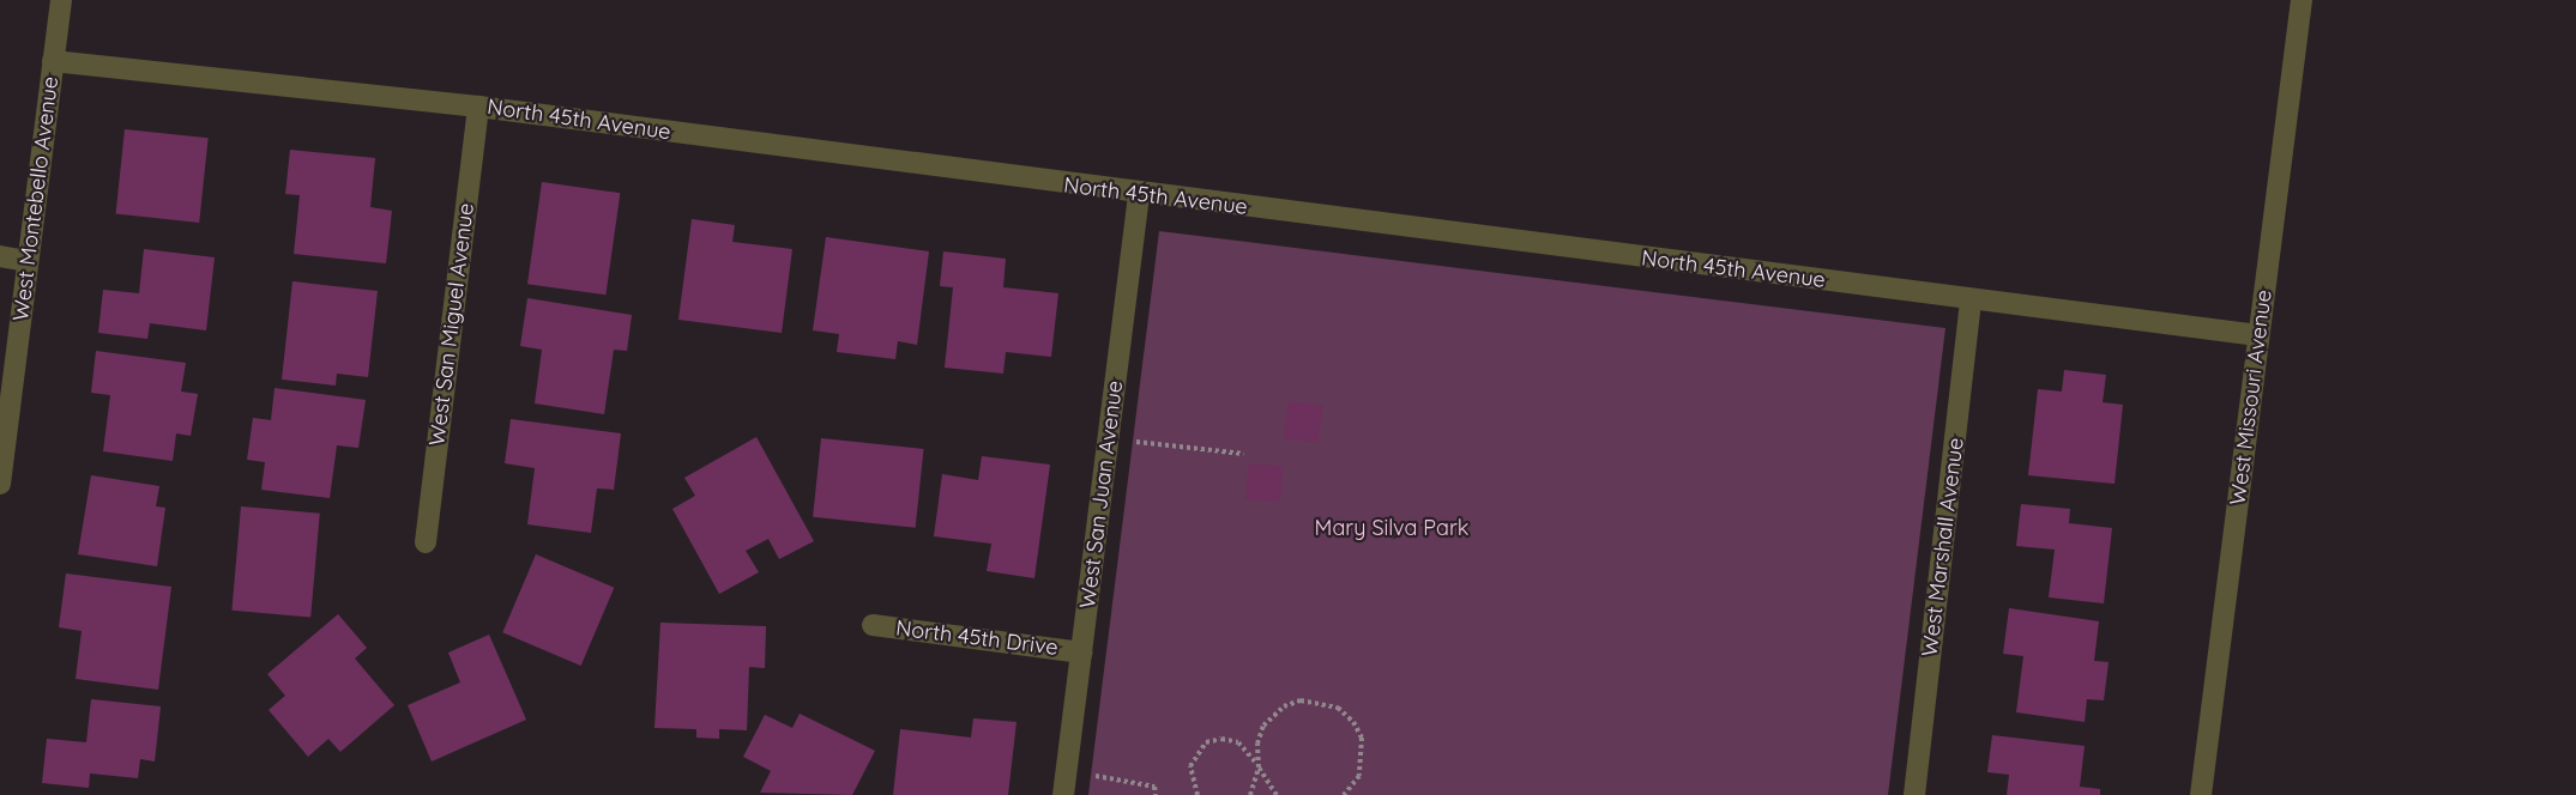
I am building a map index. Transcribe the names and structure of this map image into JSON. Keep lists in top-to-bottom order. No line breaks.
{"streets":{"street":["North 45th Avenue","West Montebello Avenue","West San Miguel Avenue","West Missouri Avenue","West San Juan Avenue","West Marshall Avenue","North 45th Drive"]},"crossings":[["North 45th Avenue","West Montebello Avenue"],["North 45th Avenue","West San Miguel Avenue"],["North 45th Avenue","West Missouri Avenue"],["North 45th Avenue","West San Juan Avenue"],["North 45th Avenue","West Marshall Avenue"],["West San Juan Avenue","North 45th Drive"]],"parks":["Mary Silva Park"]}
